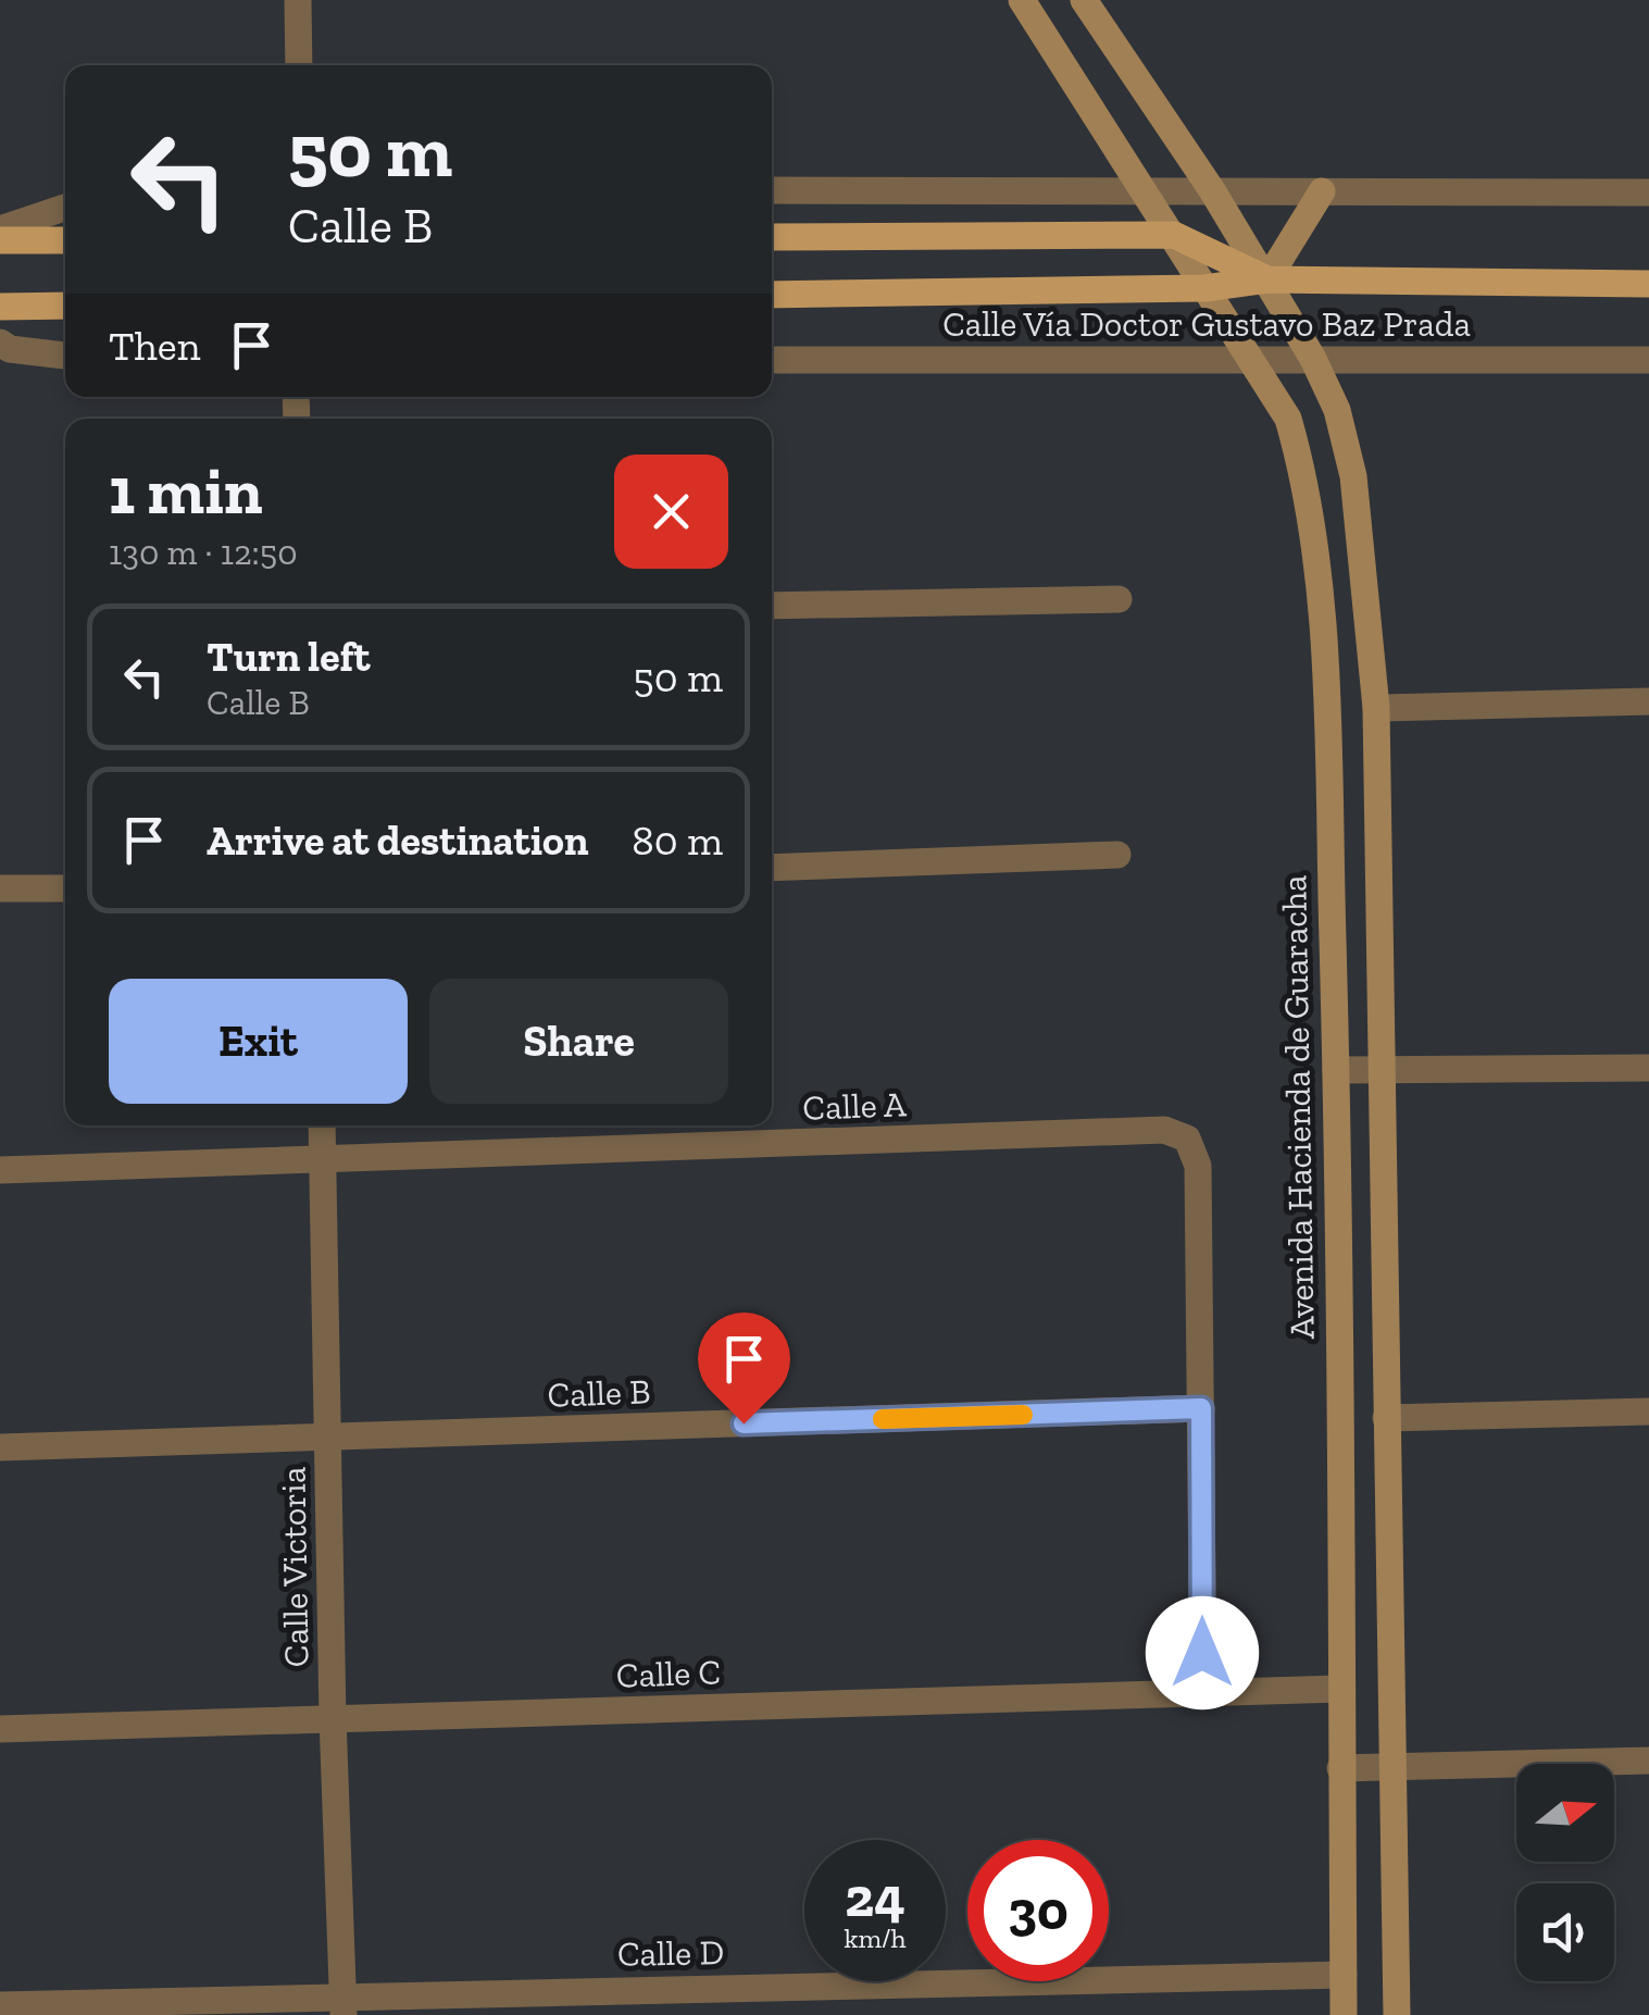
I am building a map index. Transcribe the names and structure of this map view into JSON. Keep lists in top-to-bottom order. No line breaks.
{"streets":{"main road":["Calle Vía Doctor Gustavo Baz Prada","Avenida Hacienda de Guaracha"],"street":["Calle A","Calle B","Calle Victoria","Calle C","Calle D"]},"crossings":[["Calle Vía Doctor Gustavo Baz Prada","Avenida Hacienda de Guaracha"],["Calle A","Calle B"],["Calle A","Calle Victoria"],["Avenida Hacienda de Guaracha","Calle C"],["Avenida Hacienda de Guaracha","Calle D"],["Calle B","Calle Victoria"],["Calle Victoria","Calle C"],["Calle Victoria","Calle D"]],"north":"right","page":{"turn":["50 m","Calle B"],"then":"Then","heading":["1 min","130 m · 12:50"],"list":[{"name":"Turn left","note":"Calle B","value":"50 m"},{"name":"Arrive at destination","value":"80 m"}],"buttons":["Exit","Share"],"speed":"24 km/h","limit":"30"}}
